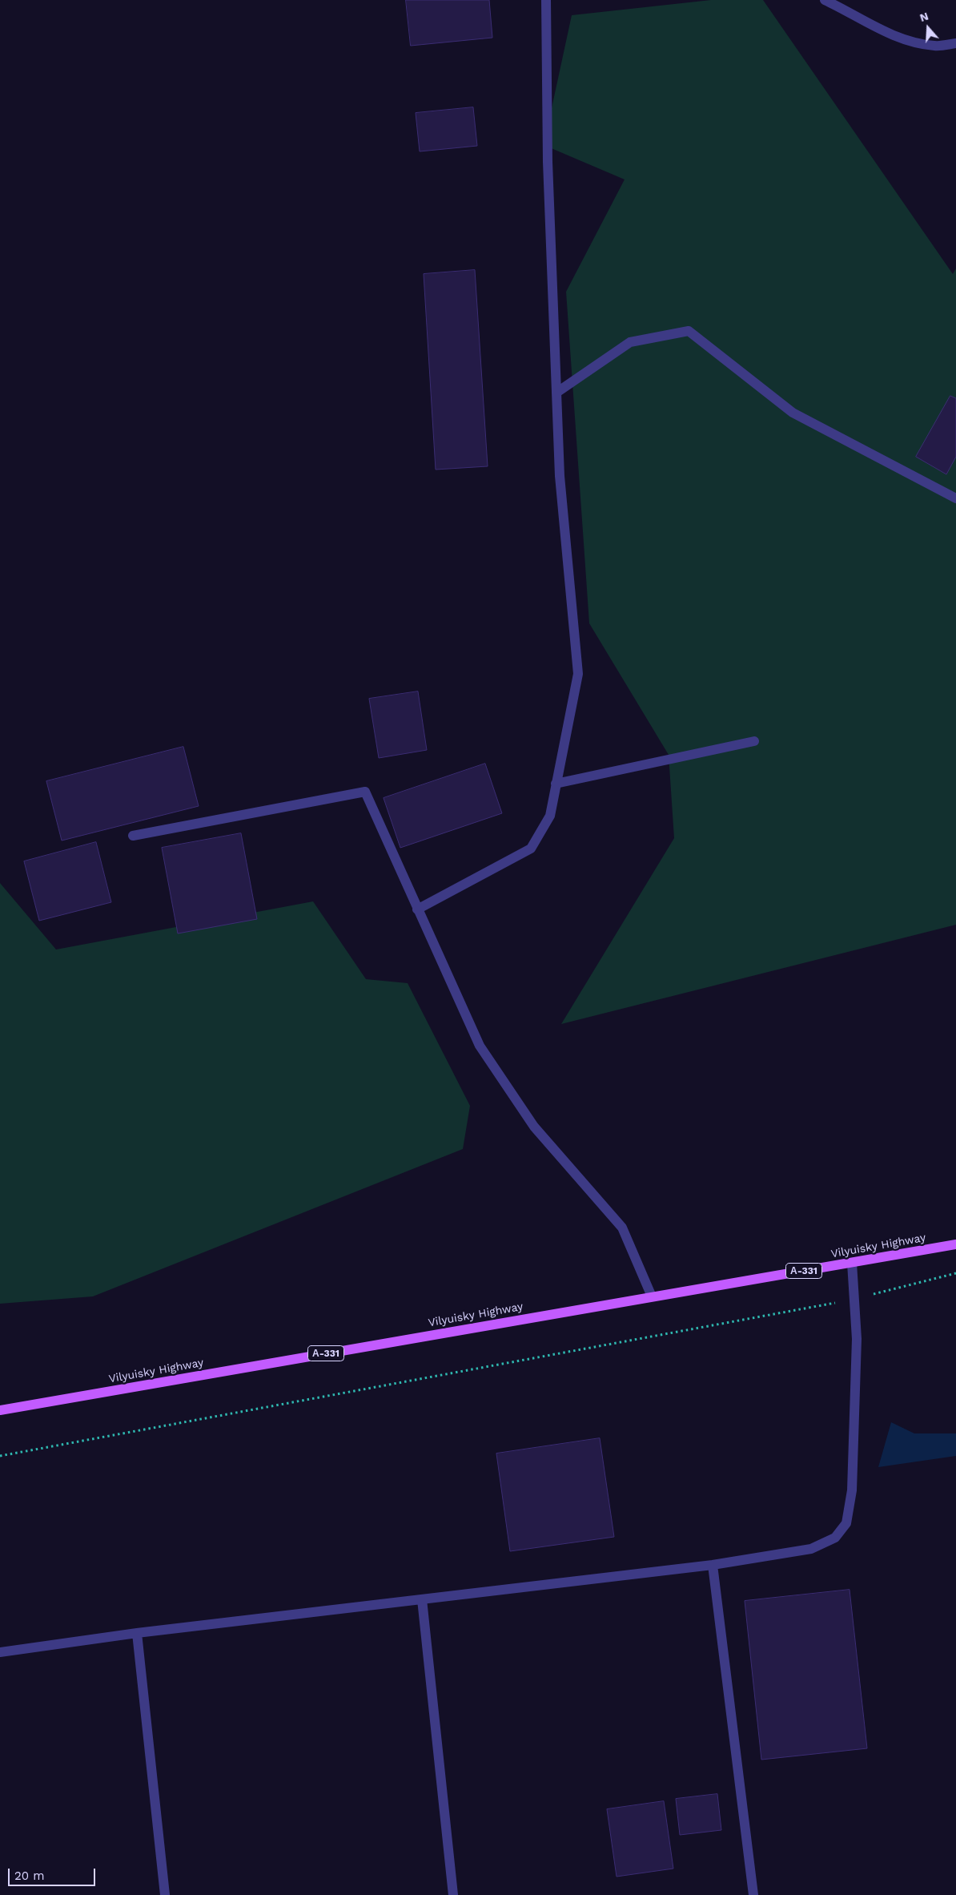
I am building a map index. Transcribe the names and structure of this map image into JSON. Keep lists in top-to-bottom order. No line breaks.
{"streets":{"main road":["Vilyuisky Highway","А-331"]},"scale_bar":"20 m","north":"top"}
